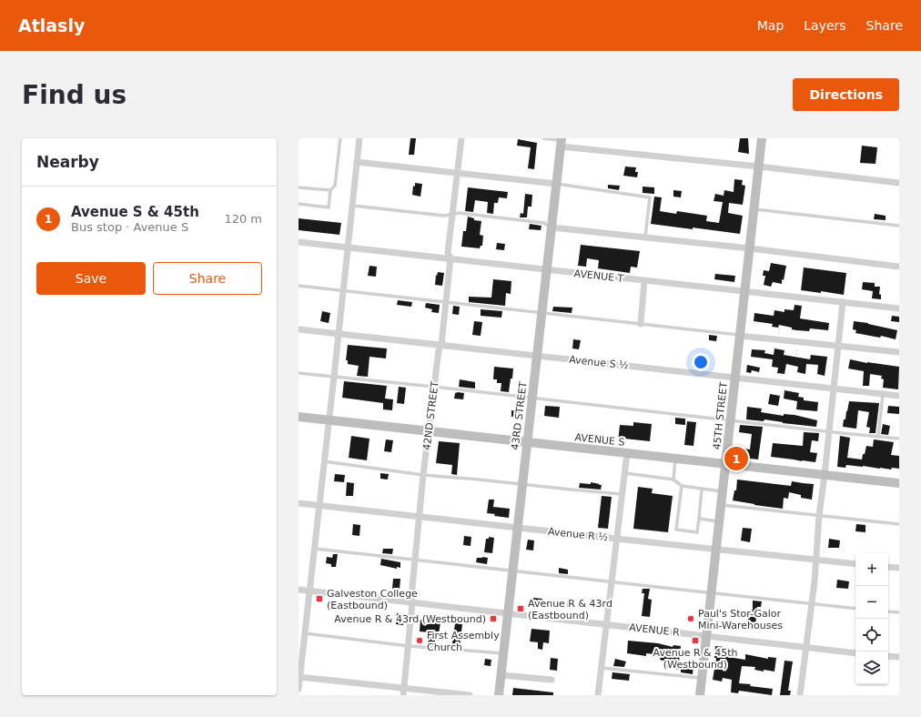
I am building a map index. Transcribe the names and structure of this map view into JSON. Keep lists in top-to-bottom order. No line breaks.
{"streets":{"main road":["43RD STREET","45TH STREET","AVENUE S"],"street":["AVENUE T","Avenue S ½","42ND STREET","Avenue R ½","AVENUE R"]},"crossings":[["AVENUE T","42ND STREET"],["AVENUE T","43RD STREET"],["AVENUE T","45TH STREET"],["Avenue S ½","42ND STREET"],["Avenue S ½","43RD STREET"],["Avenue S ½","45TH STREET"],["42ND STREET","AVENUE S"],["42ND STREET","Avenue R ½"],["42ND STREET","AVENUE R"],["43RD STREET","AVENUE S"],["43RD STREET","Avenue R ½"],["43RD STREET","AVENUE R"],["45TH STREET","AVENUE S"],["45TH STREET","Avenue R ½"],["45TH STREET","AVENUE R"]],"places":{"transit":["Galveston College (Eastbound)","Avenue R & 43rd (Eastbound)","Avenue R & 43rd (Westbound)","Avenue R & 45th (Westbound)"],"other":["Paul's Stor-Galor Mini-Warehouses","First Assembly Church"]},"page":{"header":"Atlasly","nav":["Map","Layers","Share"],"buttons":["Directions",["Save","Share"]],"title":"Find us","heading":"Nearby","list":[{"mark":"1","name":"Avenue S & 45th","note":"Bus stop · Avenue S","value":"120 m"}],"pins":"1","map_buttons":["+","−"]}}
